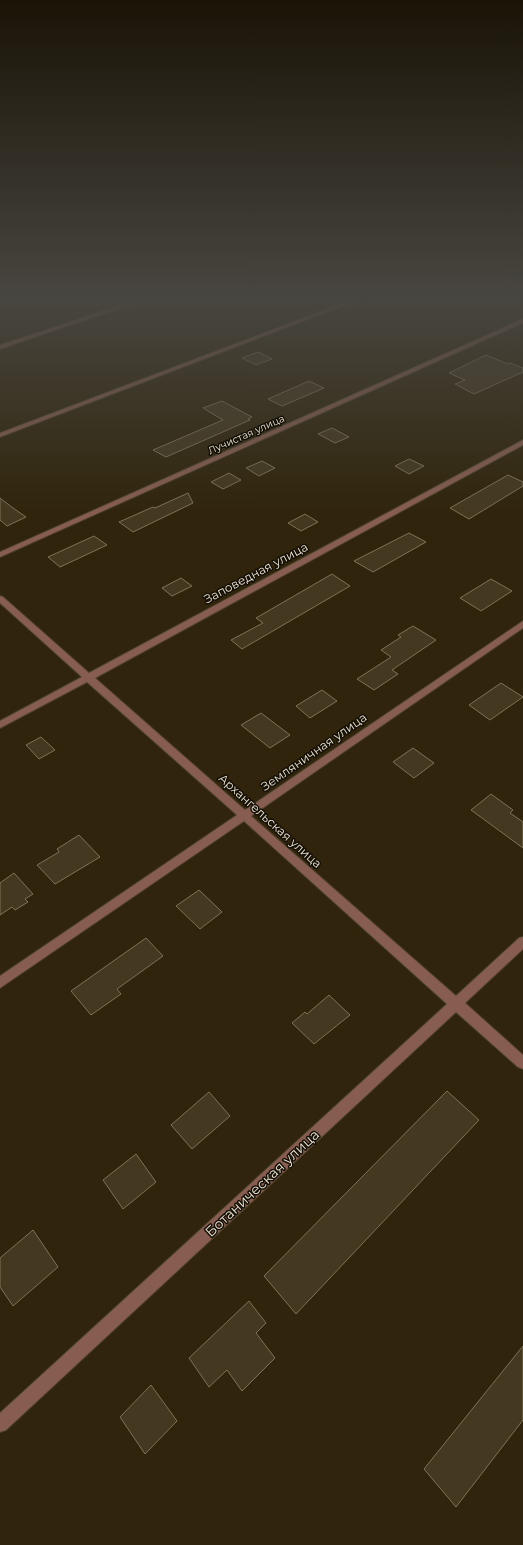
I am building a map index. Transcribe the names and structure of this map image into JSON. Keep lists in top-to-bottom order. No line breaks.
{"streets":{"street":["Лучистая улица","Заповедная улица","Земляничная улица","Архангельская улица","Ботаническая улица"]},"crossings":[["Заповедная улица","Архангельская улица"],["Земляничная улица","Архангельская улица"],["Архангельская улица","Ботаническая улица"]]}
